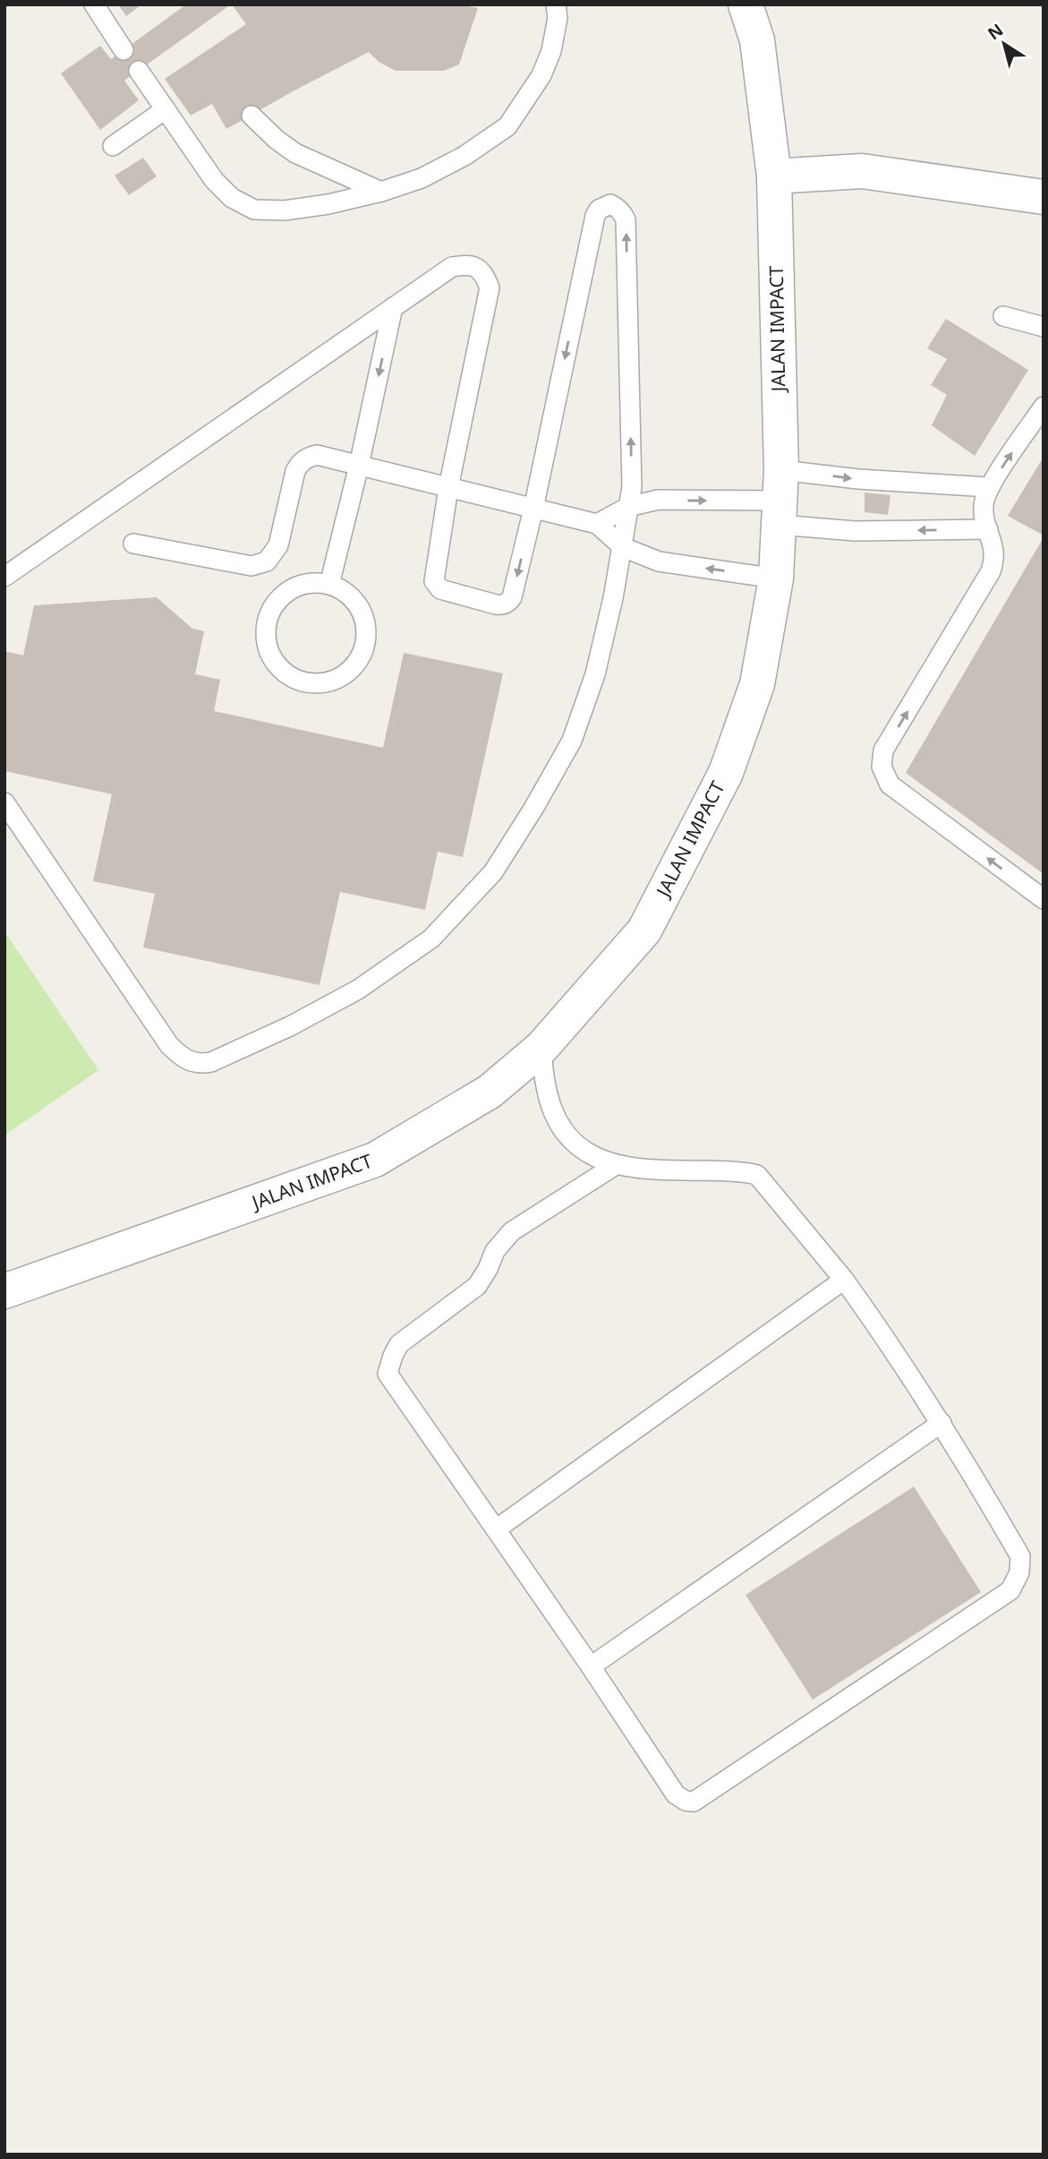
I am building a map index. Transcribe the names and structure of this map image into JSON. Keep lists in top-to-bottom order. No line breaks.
{"streets":{"street":["JALAN IMPACT"]},"north":"top left"}
